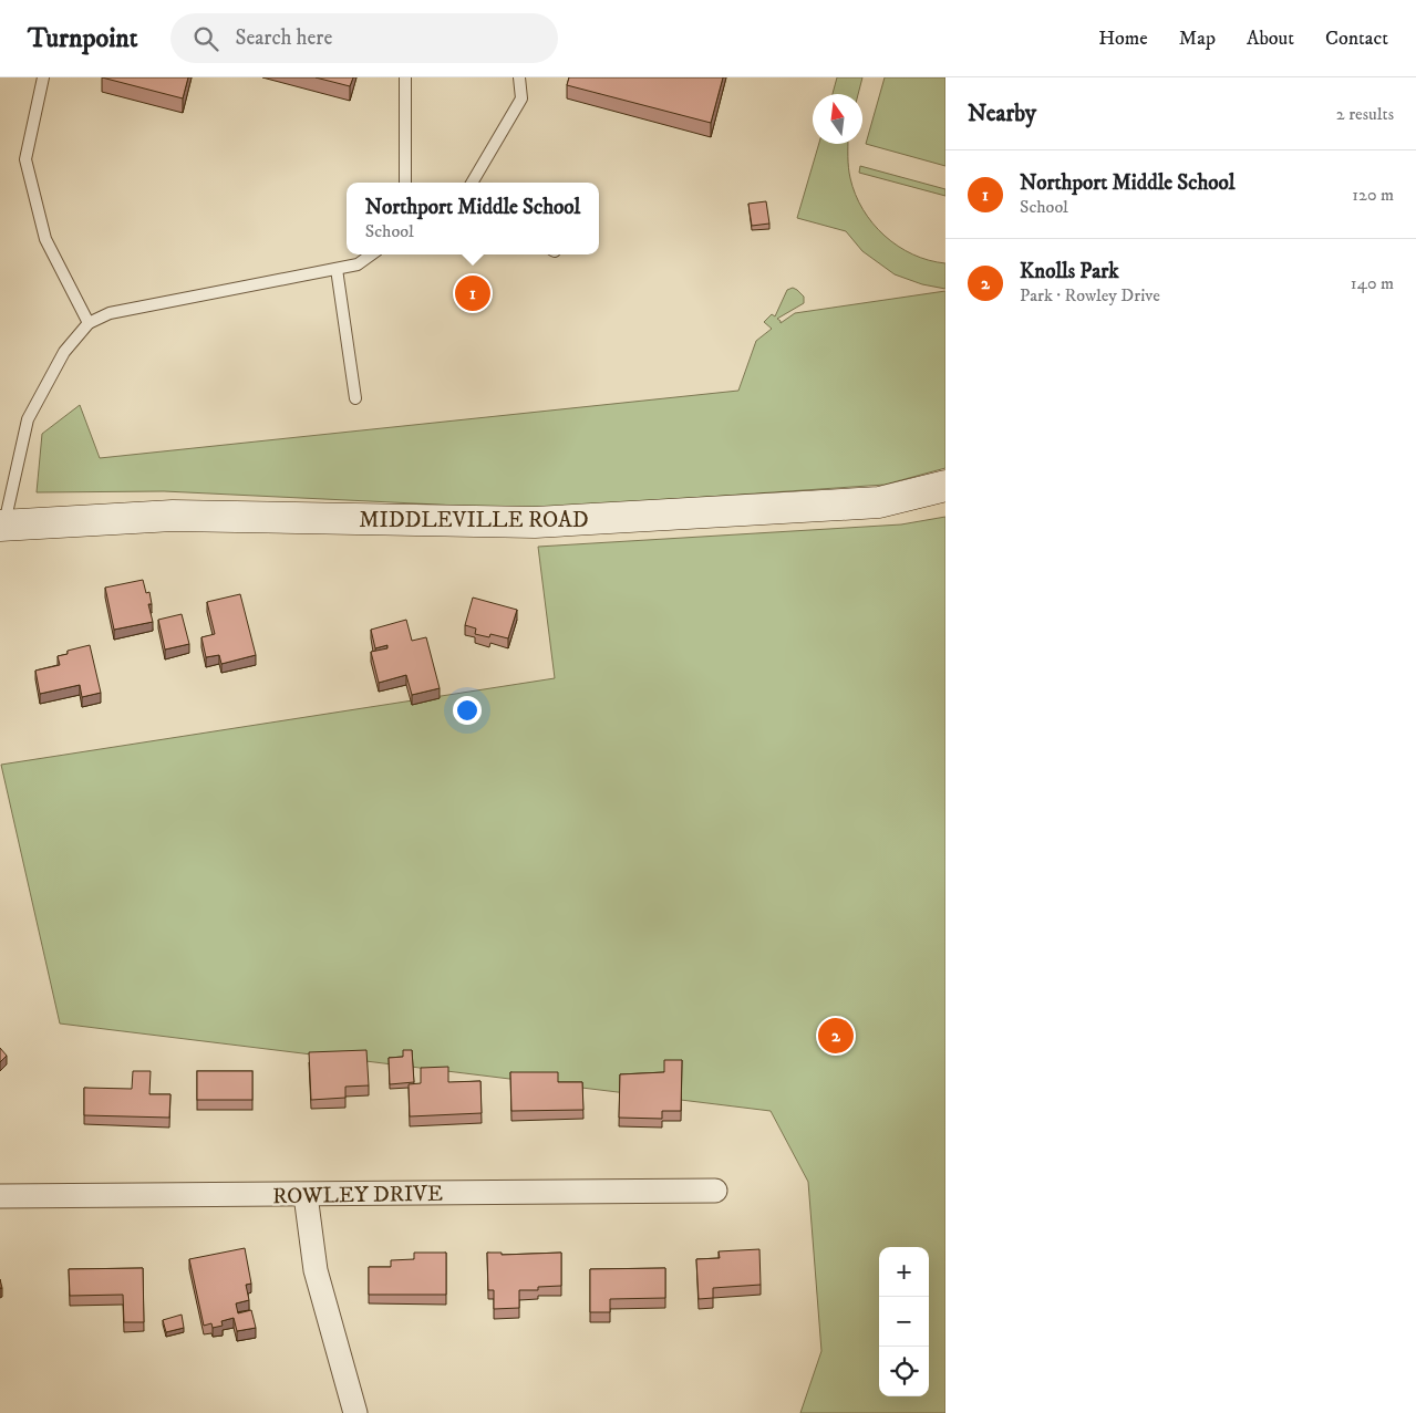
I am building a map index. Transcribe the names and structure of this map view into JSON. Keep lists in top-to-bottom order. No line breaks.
{"streets":{"street":["MIDDLEVILLE ROAD","ROWLEY DRIVE"]},"north":"top","page":{"header":"Turnpoint","search":"Search here","nav":["Home","Map","About","Contact"],"heading":["Nearby","2 results"],"list":[{"mark":"1","name":"Northport Middle School","note":"School","value":"120 m"},{"mark":"2","name":"Knolls Park","note":"Park · Rowley Drive","value":"140 m"}],"popup":["Northport Middle School","School"],"pins":["1","2"],"map_buttons":["+","−"]}}
